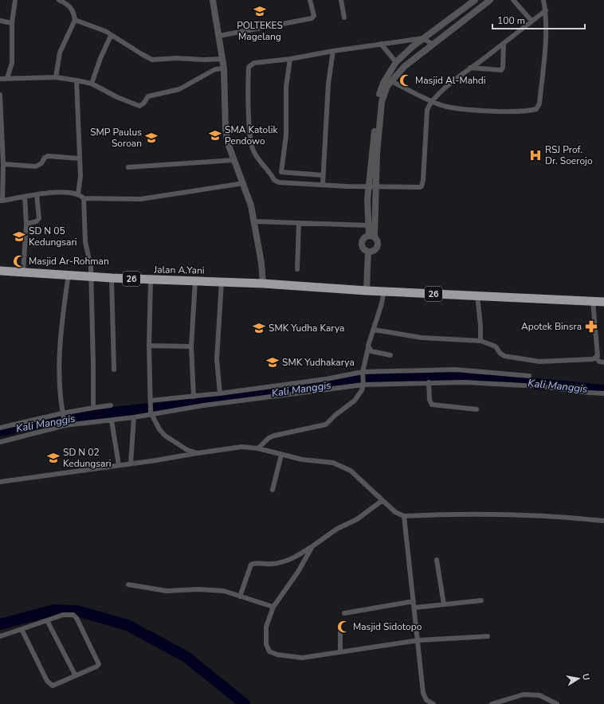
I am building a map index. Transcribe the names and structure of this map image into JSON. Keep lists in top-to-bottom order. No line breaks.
{"streets":{"highway":["Jalan A.Yani","26"]},"crossings":[["Jalan A.Yani","26"]],"water":["Kali Manggis"],"places":{"school or university":["POLTEKES Magelang","SMA Katolik Pendowo","SMP Paulus Soroan","SD N 05 Kedungsari","SMK Yudha Karya","SMK Yudhakarya","SD N 02 Kedungsari"],"mosque":["Masjid Al-Mahdi","Masjid Ar-Rohman","Masjid Sidotopo"],"hospital":["RSJ Prof. Dr. Soerojo"],"pharmacy":["Apotek Binsra"]},"scale_bar":"100 m","north":"right"}
